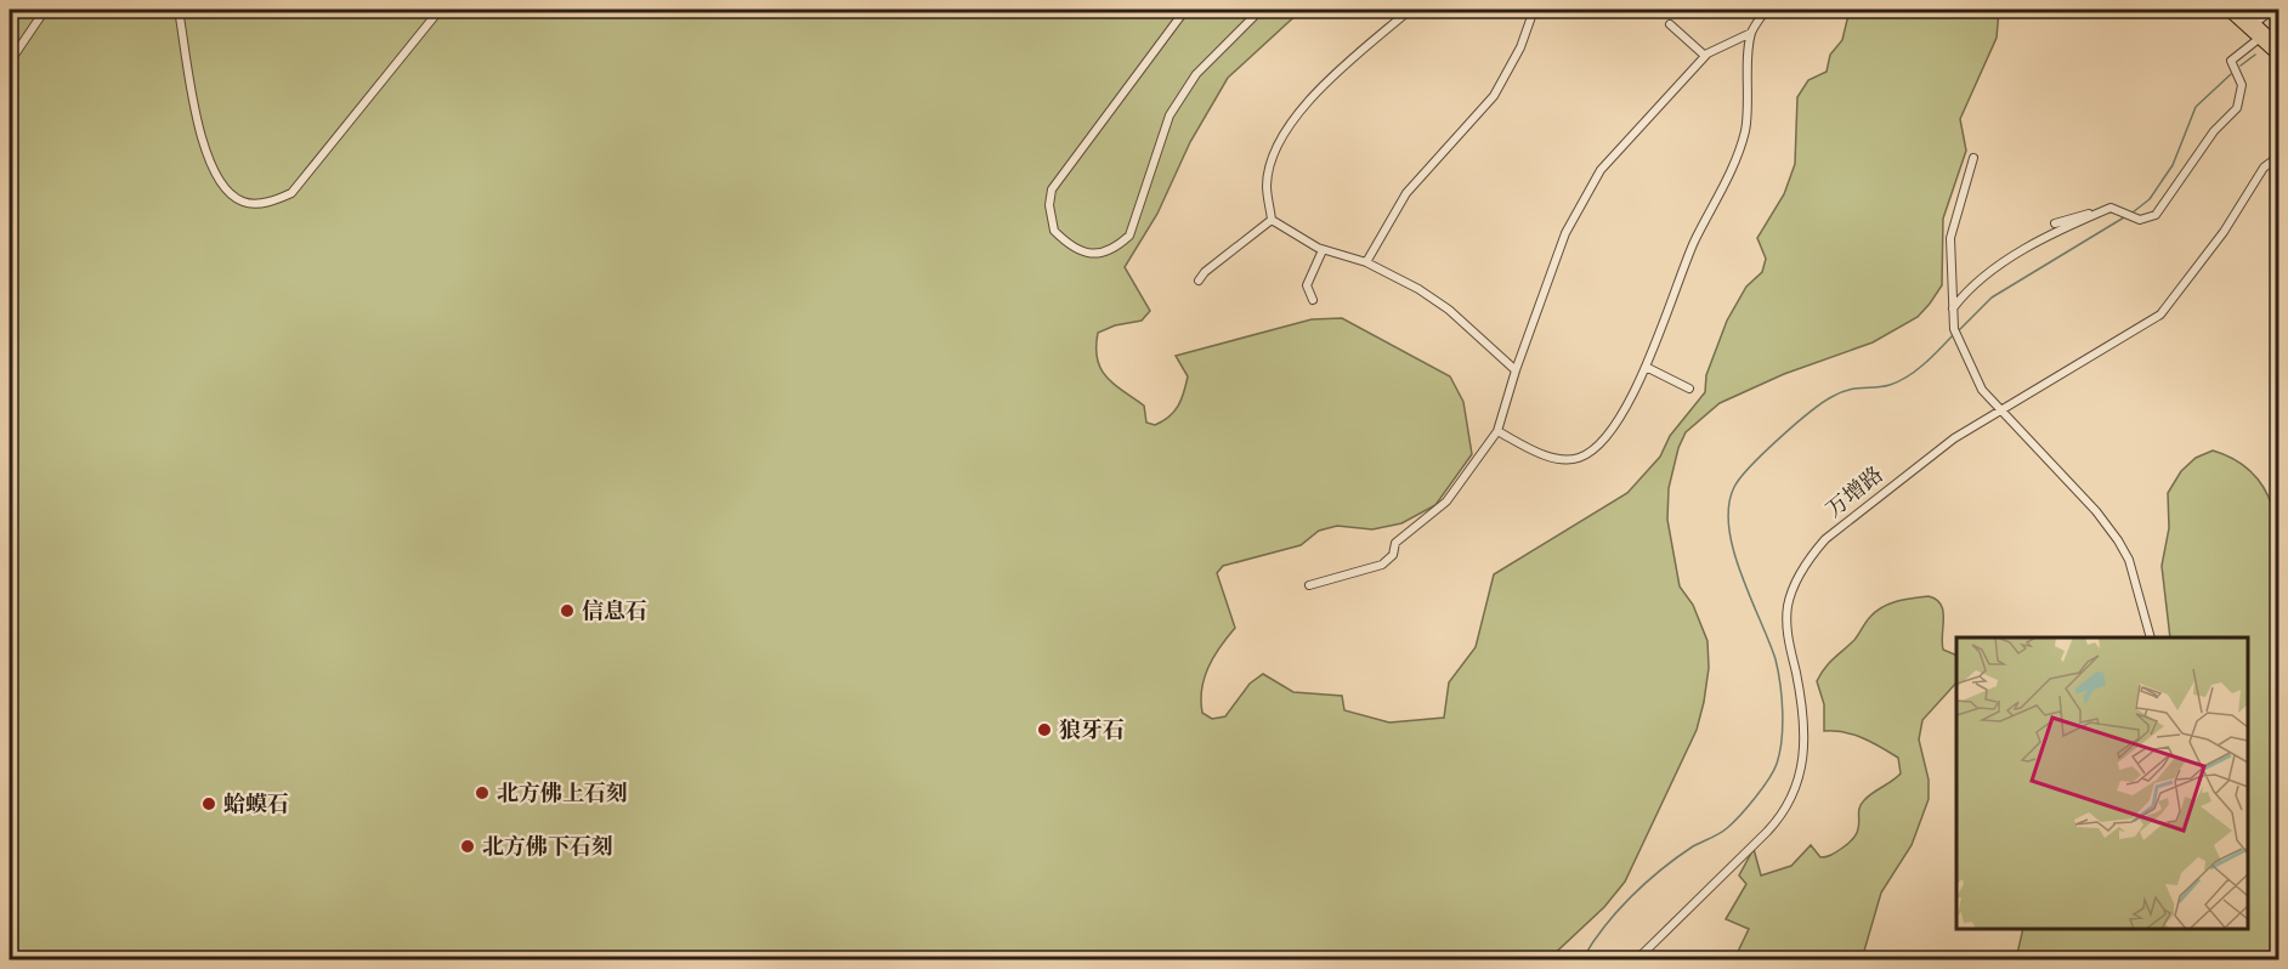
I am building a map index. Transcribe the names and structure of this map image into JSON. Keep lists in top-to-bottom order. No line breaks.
{"streets":{"street":["万增路"]},"places":["信息石","狼牙石","北方佛上石刻","蛤蟆石","北方佛下石刻"]}
